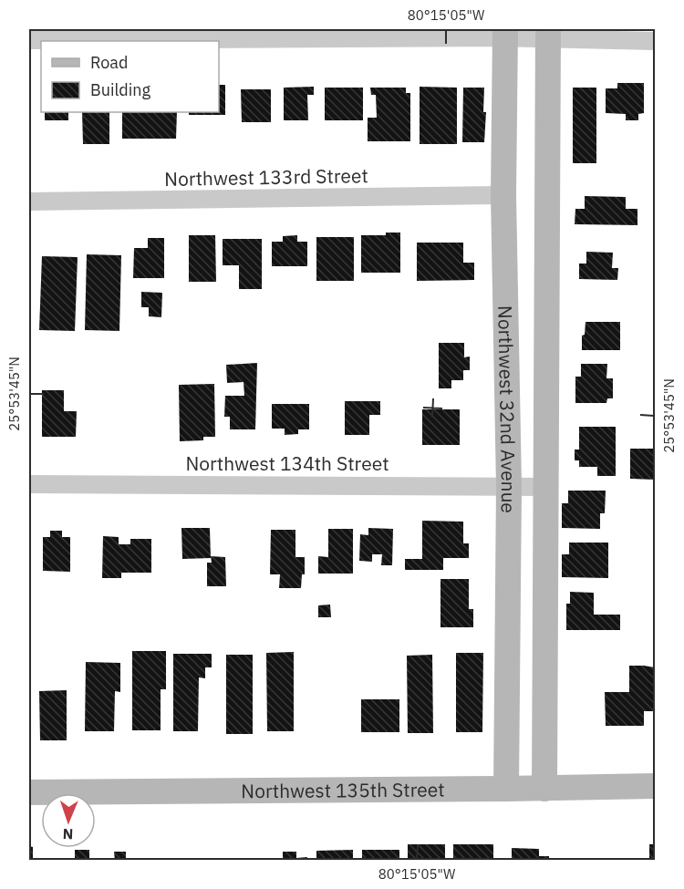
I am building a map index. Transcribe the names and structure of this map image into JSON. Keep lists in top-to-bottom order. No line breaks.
{"streets":{"main road":["Northwest 32nd Avenue","Northwest 135th Street"],"street":["Northwest 133rd Street","Northwest 134th Street"]},"crossings":[["Northwest 133rd Street","Northwest 32nd Avenue"],["Northwest 32nd Avenue","Northwest 134th Street"],["Northwest 32nd Avenue","Northwest 135th Street"]],"legend":["Road","Building"],"north":"bottom","coordinates":["80°15'05\"W","25°53'45\"N"]}
